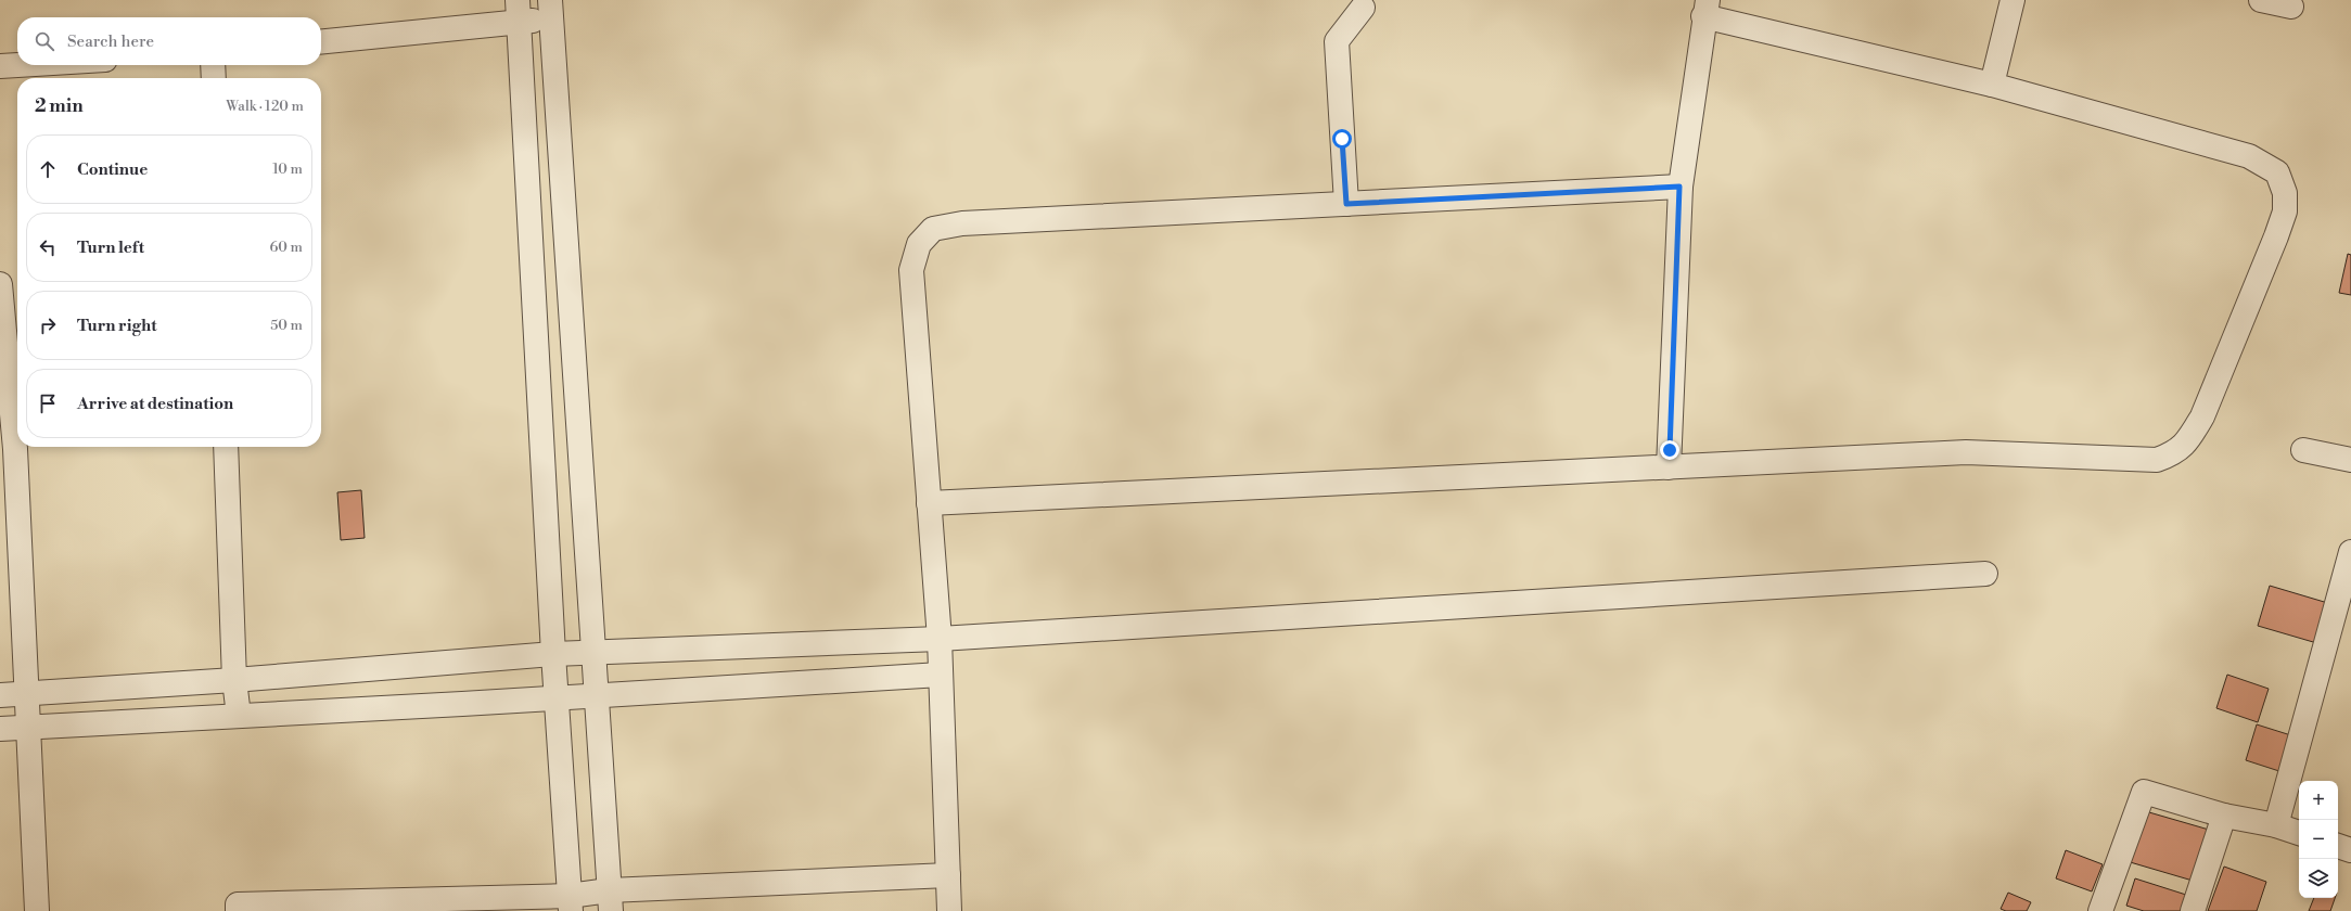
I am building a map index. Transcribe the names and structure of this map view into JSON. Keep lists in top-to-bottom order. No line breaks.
{"page":{"search":"Search here","heading":["2 min","Walk · 120 m"],"list":[["Continue","10 m"],["Turn left","60 m"],["Turn right","50 m"],"Arrive at destination"],"map_buttons":["+","−"]}}
